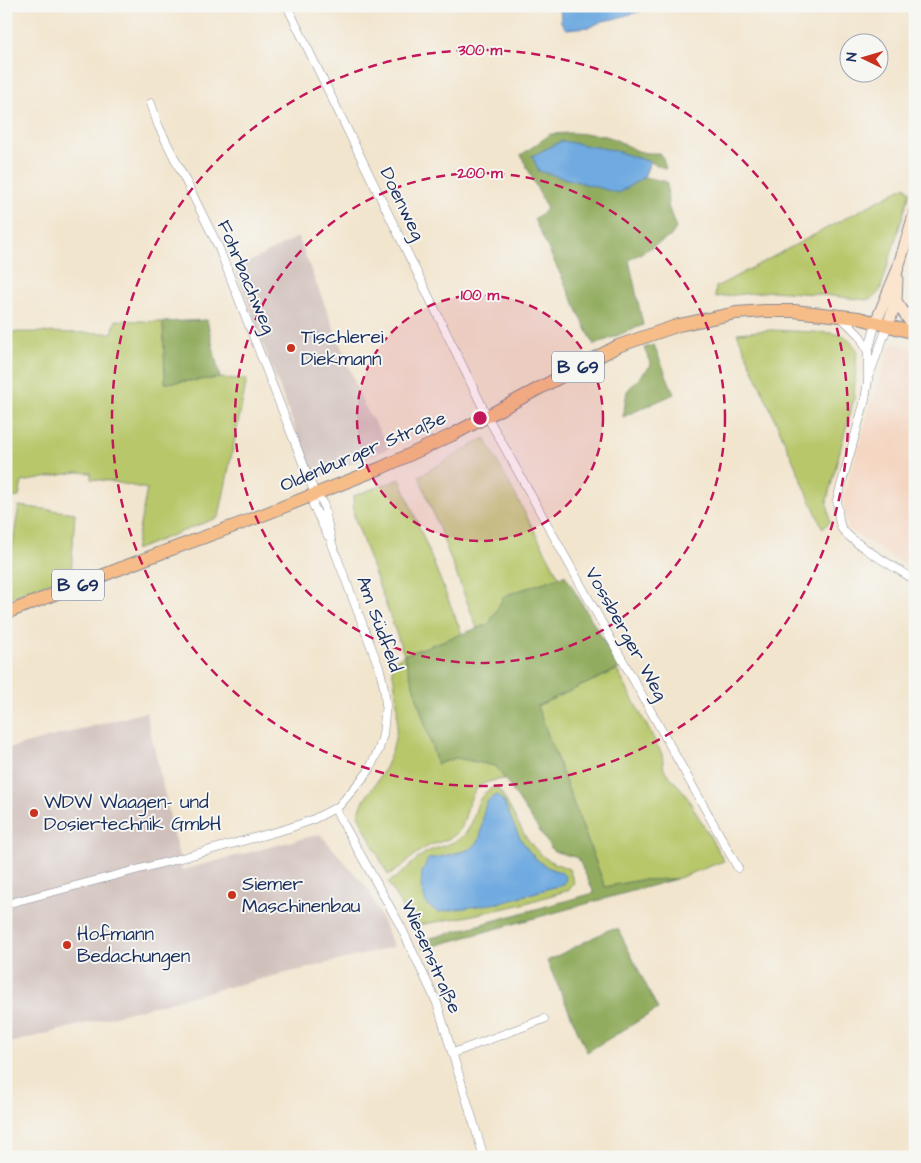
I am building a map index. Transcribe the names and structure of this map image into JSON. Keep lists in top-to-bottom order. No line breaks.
{"streets":{"main road":["B 69","Oldenburger Straße"],"street":["Doenweg","Fohrbachweg","Am Südfeld","Vossberger Weg","Wiesenstraße"]},"crossings":[["Doenweg","Oldenburger Straße"],["Doenweg","Vossberger Weg"],["Fohrbachweg","Oldenburger Straße"],["Fohrbachweg","Am Südfeld"],["B 69","Oldenburger Straße"],["Oldenburger Straße","Am Südfeld"],["Oldenburger Straße","Vossberger Weg"],["Am Südfeld","Wiesenstraße"]],"places":["Tischlerei Diekmann","WDW Waagen- und Dosiertechnik GmbH","Siemer Maschinenbau","Hofmann Bedachungen"],"north":"left","rings":["300 m","200 m","100 m"]}
